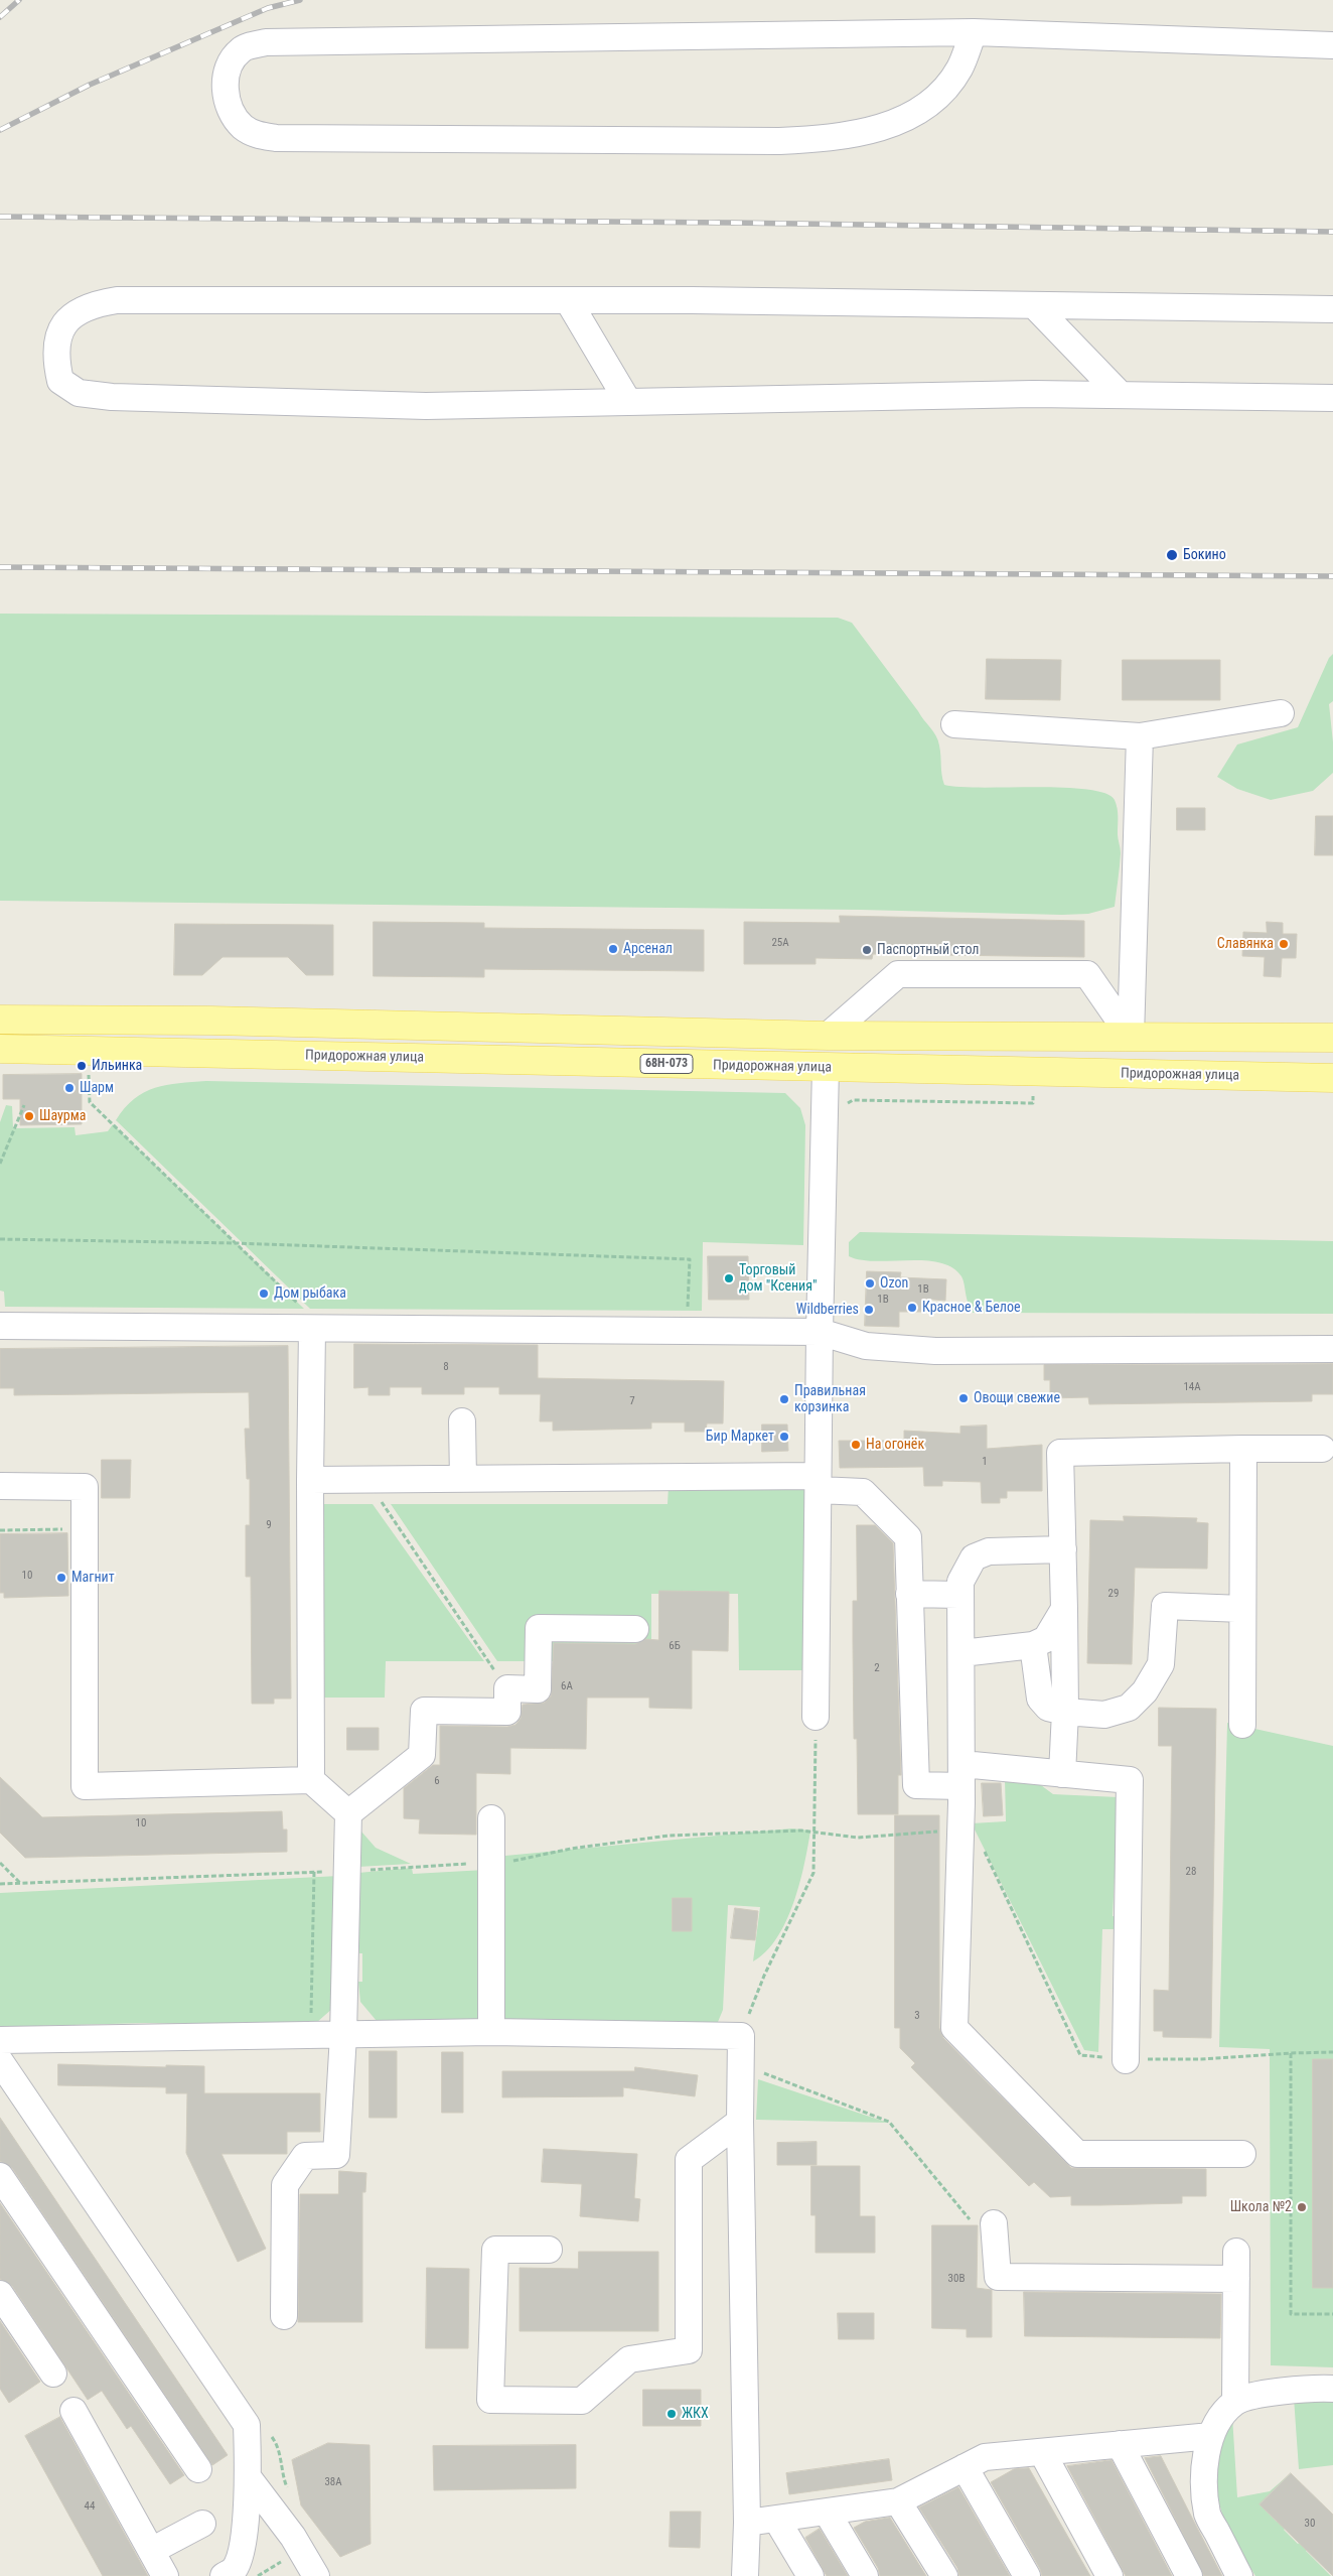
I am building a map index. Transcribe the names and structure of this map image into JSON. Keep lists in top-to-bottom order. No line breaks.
{"streets":{"main road":["Придорожная улица","68Н-073"]},"places":["Бокино","Славянка","Арсенал","Паспортный стол","Ильинка","Шарм","Шаурма","Торговый дом \"Ксения\"","Ozon","Дом рыбака","Красное & Белое","Wildberries","Овощи свежие","Правильная корзинка","Бир Маркет","На огонёк","Магнит","Школа №2","ЖКХ"],"house_numbers":["25А","1В","1В","8","14А","7","1","9","10","29","6Б","2","6А","6","10","28","3","30В","38А","44","30"]}
